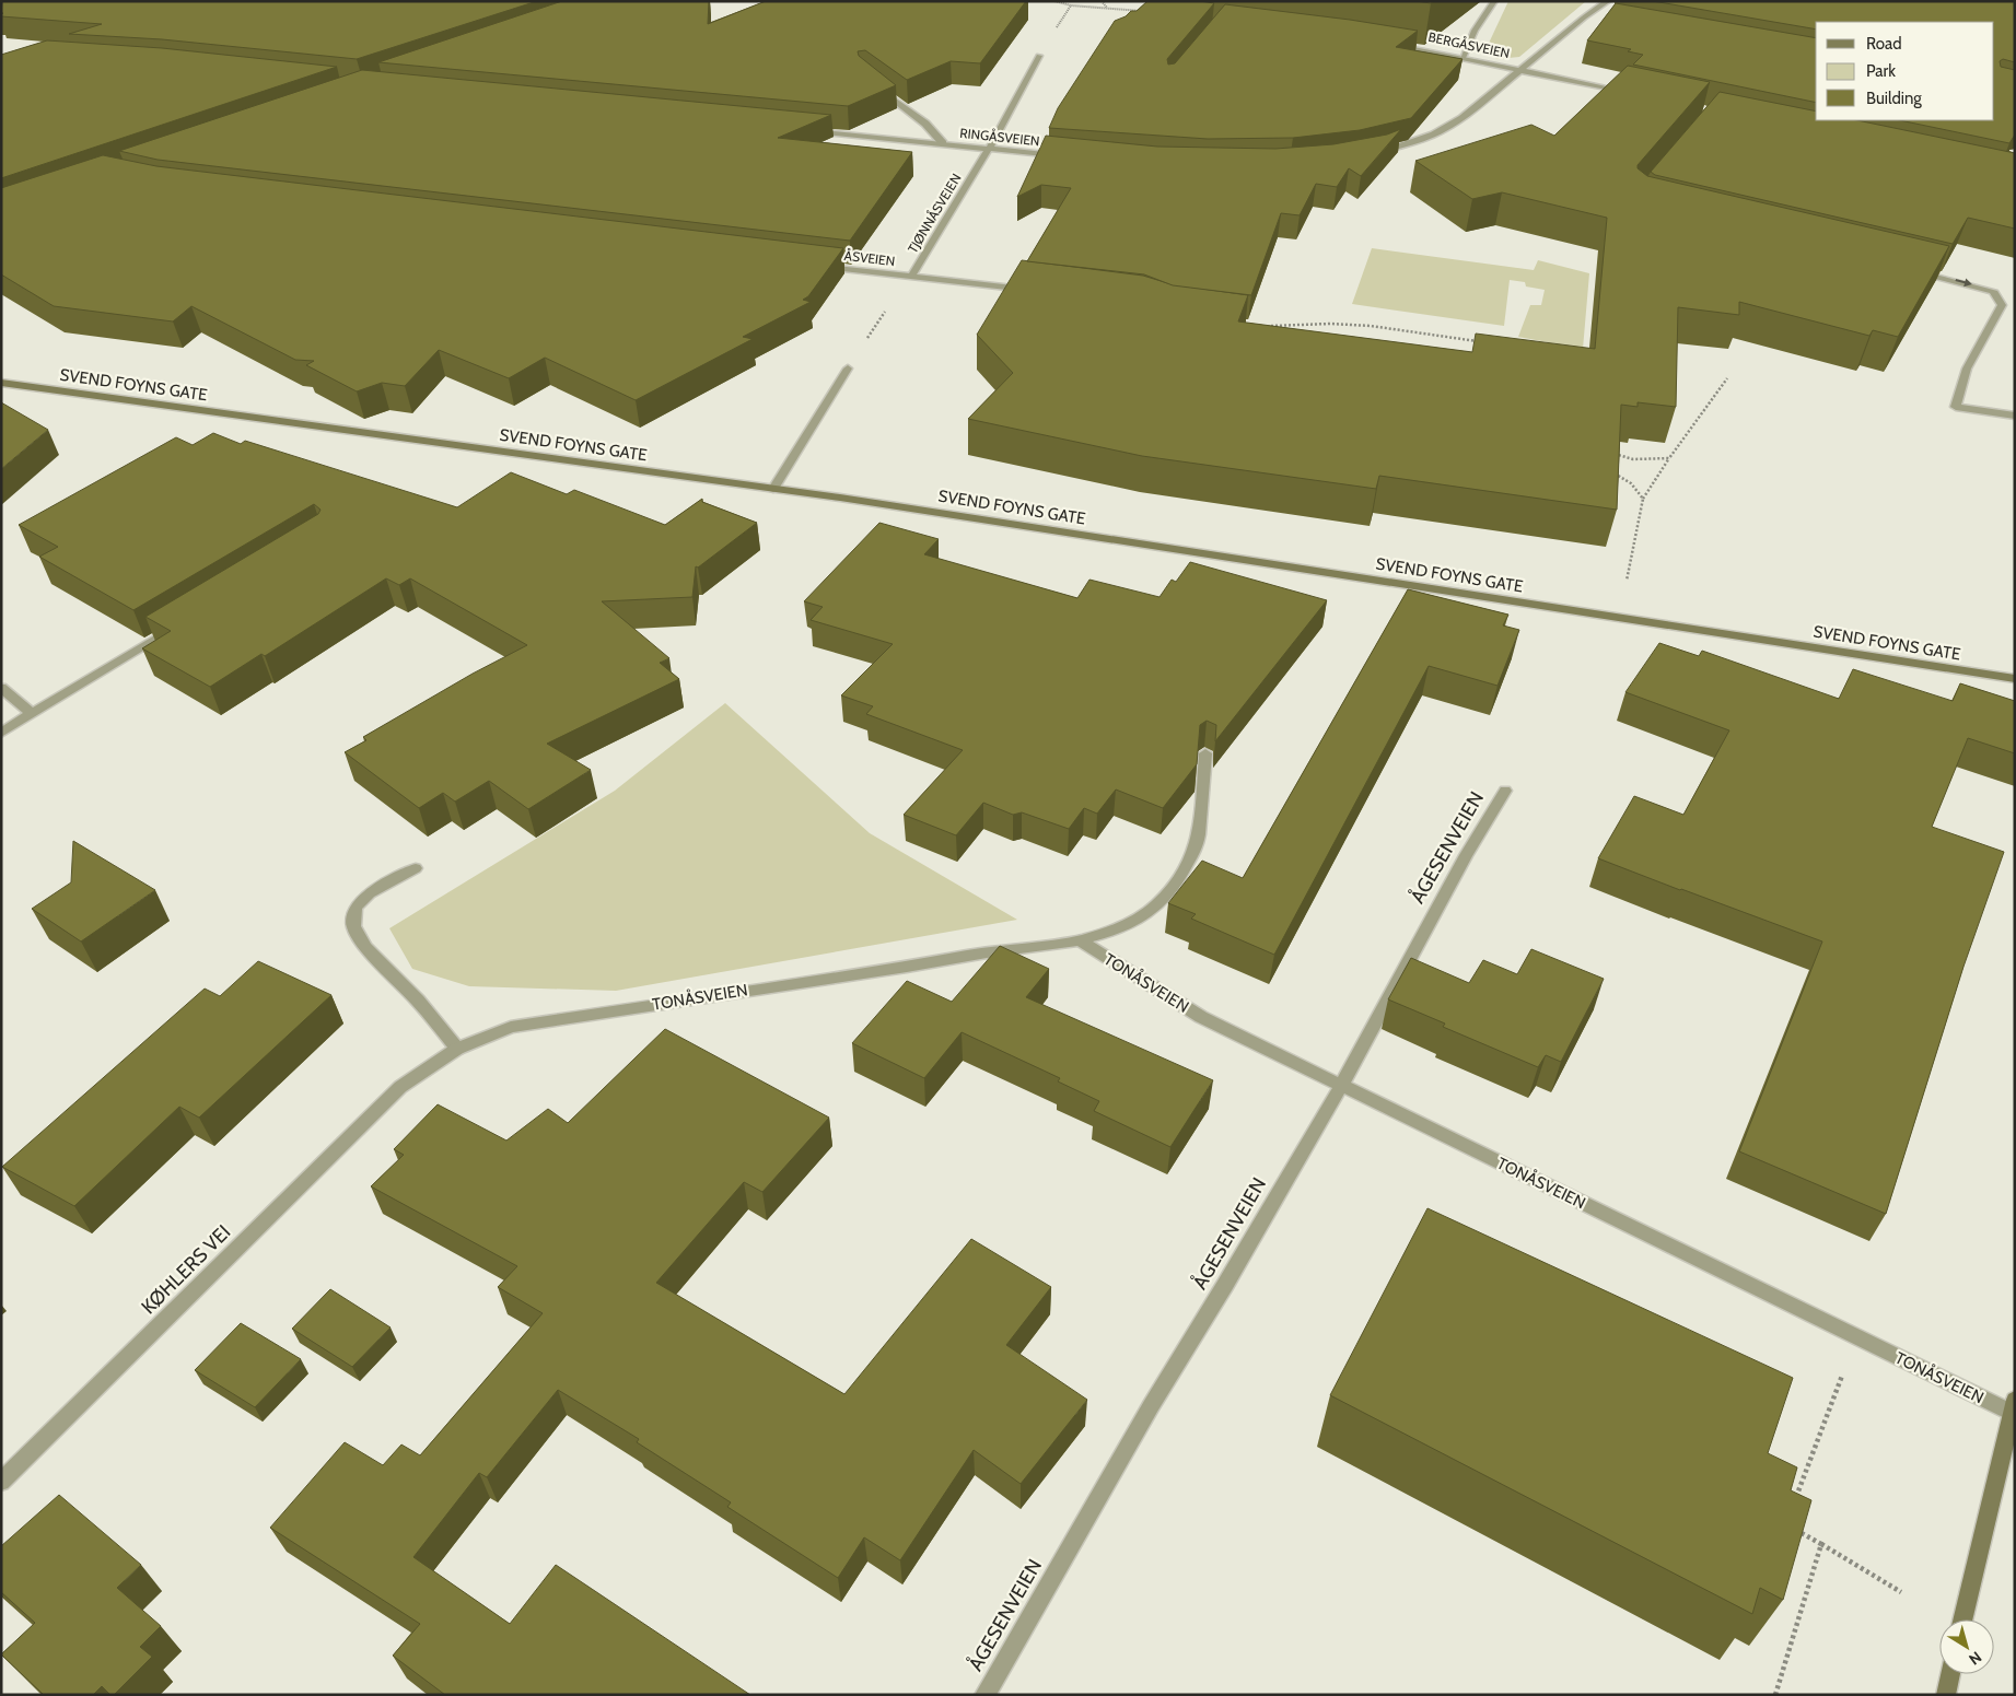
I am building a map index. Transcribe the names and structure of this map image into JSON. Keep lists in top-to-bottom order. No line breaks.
{"streets":{"street":["BERGÅSVEIEN","RINGÅSVEIEN","TJØNNÅSVEIEN","ÅSVEIEN","SVEND FOYNS GATE","ÅGESENVEIEN","TONÅSVEIEN","KØHLERS VEI"]},"crossings":[["RINGÅSVEIEN","TJØNNÅSVEIEN"],["TJØNNÅSVEIEN","ÅSVEIEN"],["ÅGESENVEIEN","TONÅSVEIEN"],["TONÅSVEIEN","KØHLERS VEI"]],"legend":["Road","Park","Building"],"north":"bottom right"}
